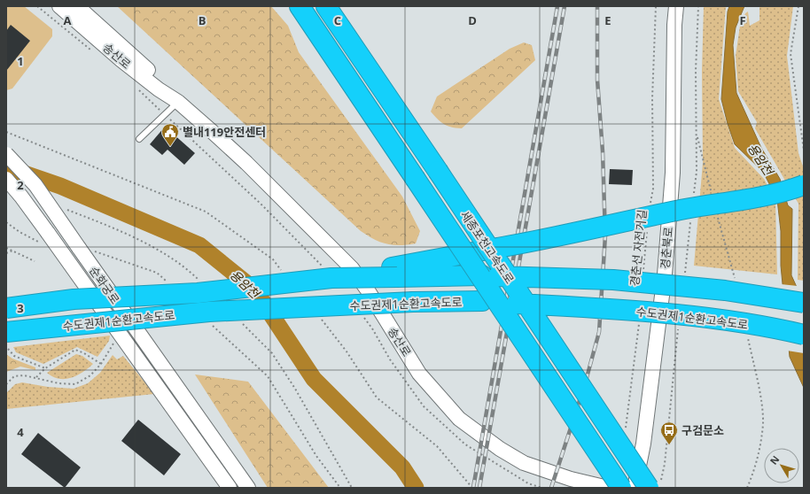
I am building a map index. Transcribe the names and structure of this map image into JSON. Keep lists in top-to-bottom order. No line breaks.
{"streets":{"highway":["세종포천고속도로","수도권제1순환고속도로"],"street":["송산로","경춘북로","순화궁로"],"path":["경춘선 자전거길"]},"water":["용암천"],"places":{"public building":["별내119안전센터"],"bus stop":["구검문소"]},"north":"top left","grid":{"columns":["A","B","C","D","E","F"],"rows":["1","2","3","4"]}}
